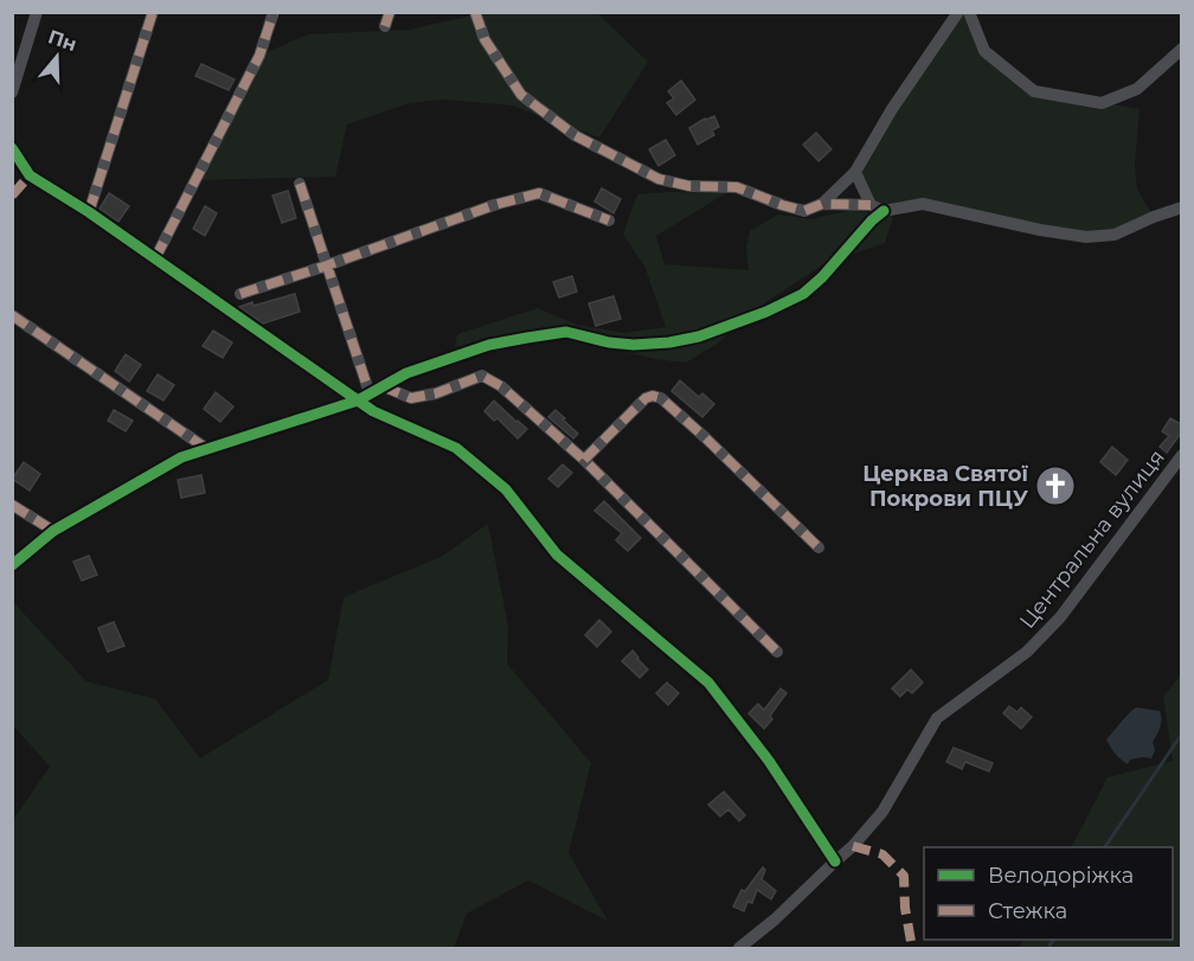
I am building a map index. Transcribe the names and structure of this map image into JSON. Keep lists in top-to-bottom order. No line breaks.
{"streets":{"street":["Центральна вулиця"]},"places":{"church":["Церква Святої Покрови ПЦУ"]},"legend":["Велодоріжка","Стежка"],"north":"top"}
